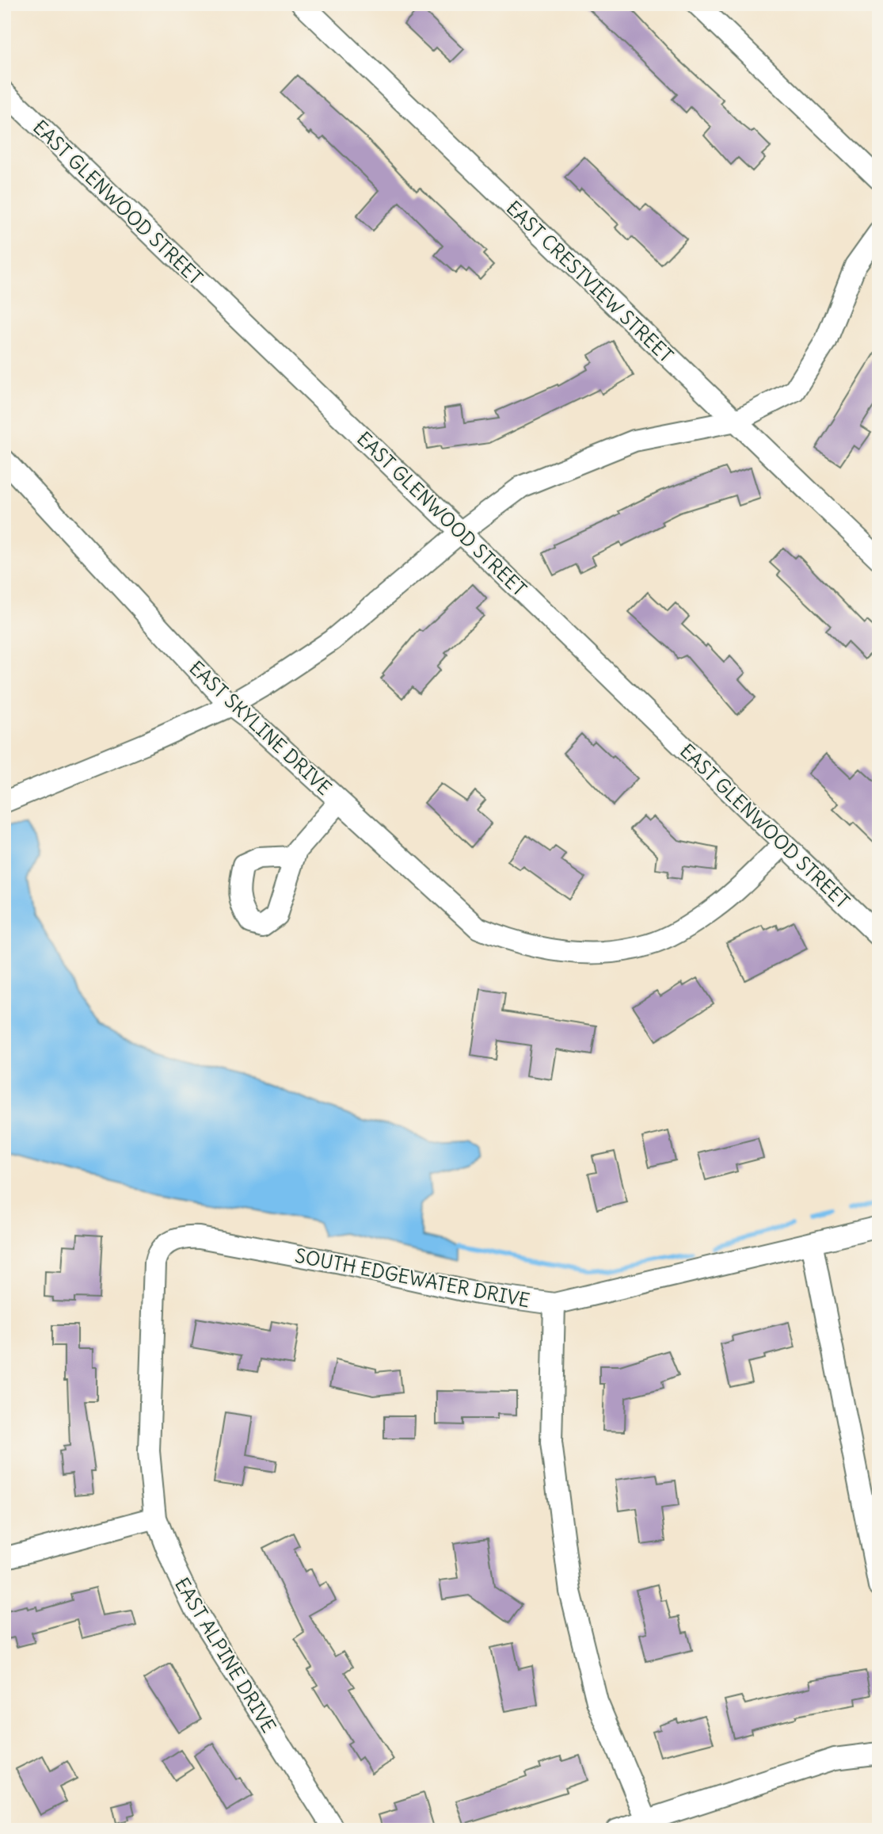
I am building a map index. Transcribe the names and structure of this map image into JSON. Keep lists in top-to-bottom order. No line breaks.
{"streets":{"street":["EAST GLENWOOD STREET","EAST CRESTVIEW STREET","EAST SKYLINE DRIVE","SOUTH EDGEWATER DRIVE","EAST ALPINE DRIVE"]},"crossings":[["EAST GLENWOOD STREET","EAST SKYLINE DRIVE"],["SOUTH EDGEWATER DRIVE","EAST ALPINE DRIVE"]]}
